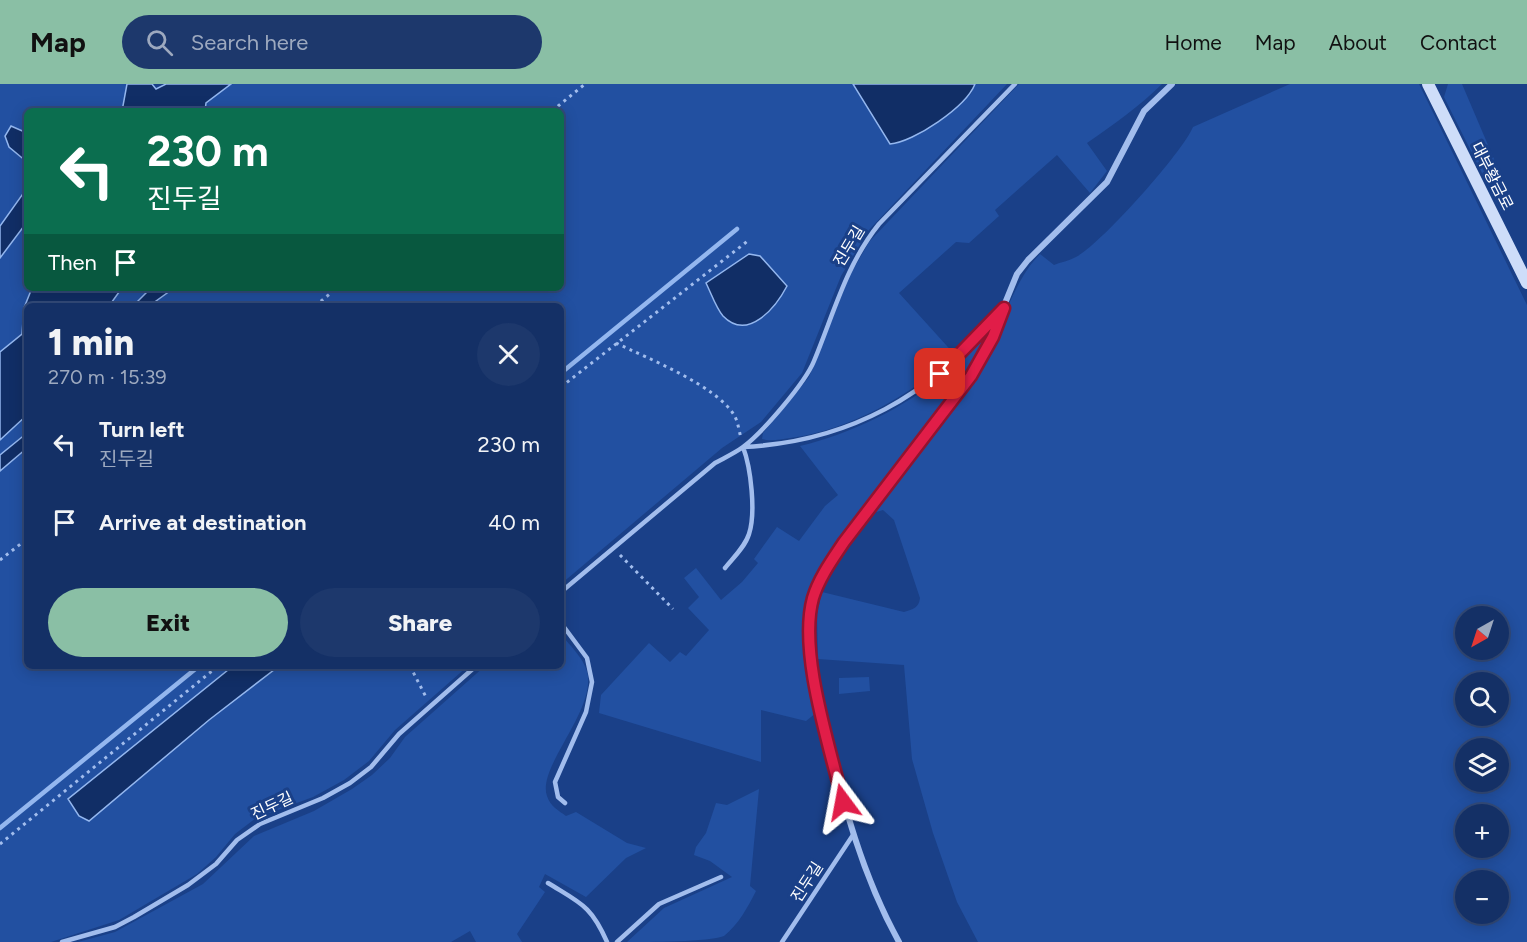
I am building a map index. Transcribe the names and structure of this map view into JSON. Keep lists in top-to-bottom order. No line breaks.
{"streets":{"main road":["대부황금로"],"street":["진두길"]},"north":"bottom left","page":{"header":"Map","search":"Search here","nav":["Home","Map","About","Contact"],"turn":["230 m","진두길"],"then":"Then","heading":["1 min","270 m · 15:39"],"list":[{"name":"Turn left","note":"진두길","value":"230 m"},{"name":"Arrive at destination","value":"40 m"}],"buttons":["Exit","Share"],"map_buttons":["+","−"]}}
